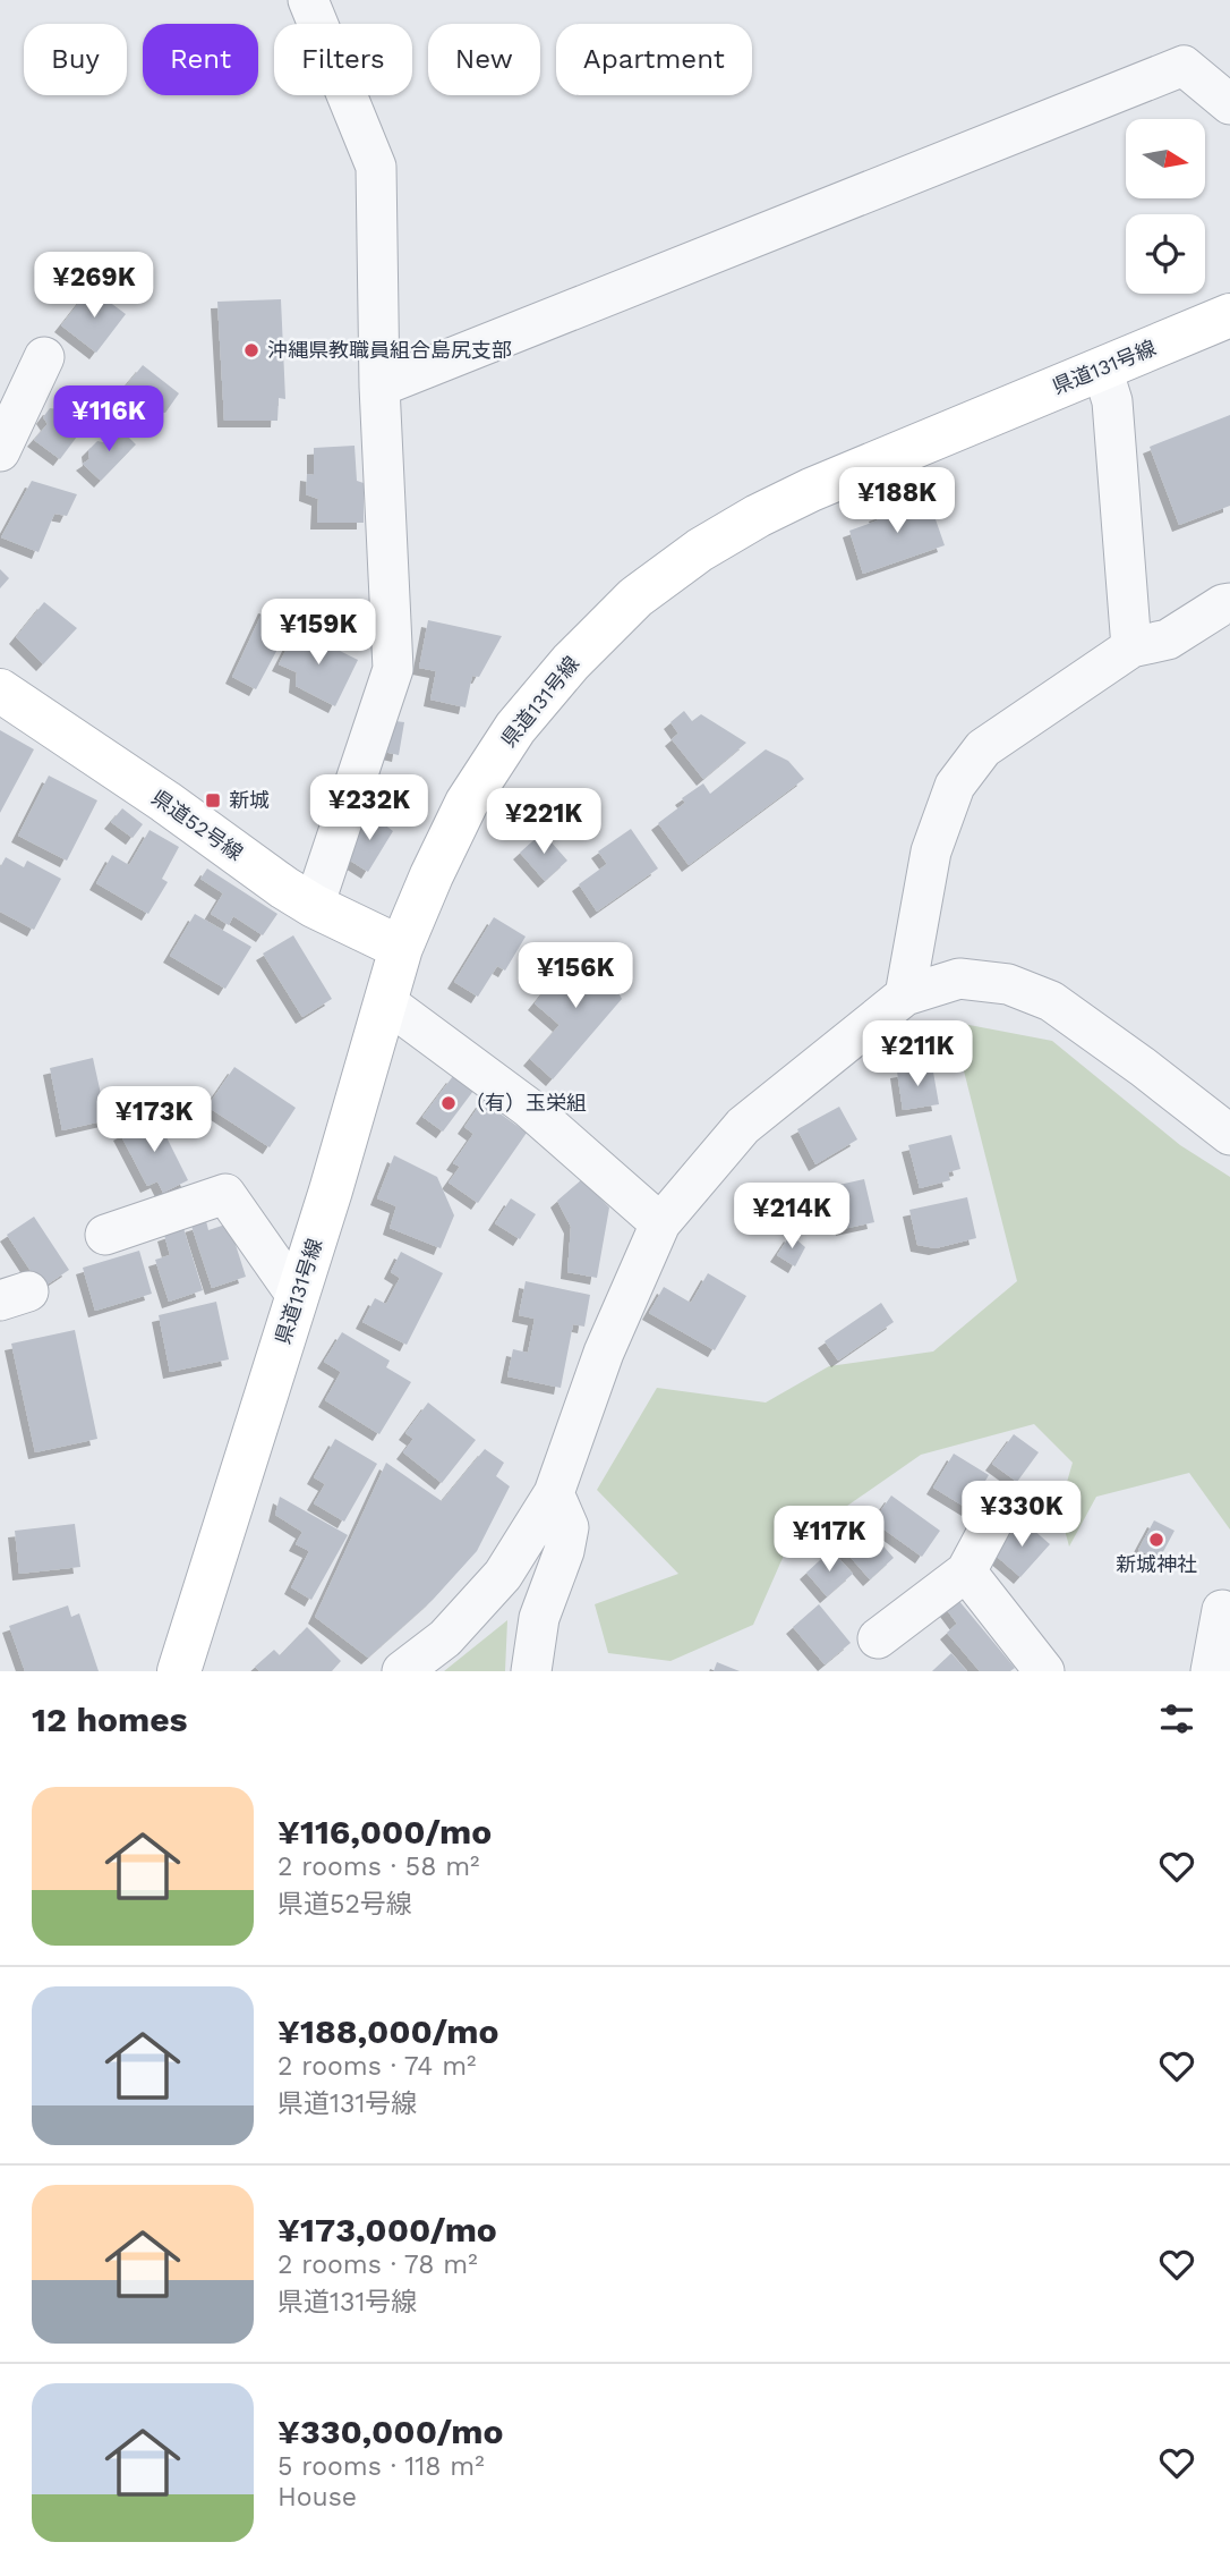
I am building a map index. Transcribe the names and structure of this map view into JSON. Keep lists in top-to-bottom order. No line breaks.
{"streets":{"main road":["県道131号線","県道52号線"]},"crossings":[["県道131号線","県道52号線"]],"places":{"other":["沖縄県教職員組合島尻支部","（有）玉栄組","新城神社"],"transit":["新城"]},"north":"right","page":{"chip":["Buy","Rent","Filters","New","Apartment"],"price":["¥269K","¥116K","¥188K","¥159K","¥232K","¥221K","¥156K","¥211K","¥173K","¥214K","¥330K","¥117K"],"heading":"12 homes","list":[{"name":"¥116,000/mo","note":"2 rooms · 58 m² · 県道52号線"},{"name":"¥188,000/mo","note":"2 rooms · 74 m² · 県道131号線"},{"name":"¥173,000/mo","note":"2 rooms · 78 m² · 県道131号線"},{"name":"¥330,000/mo","note":"5 rooms · 118 m² · House"}]}}
